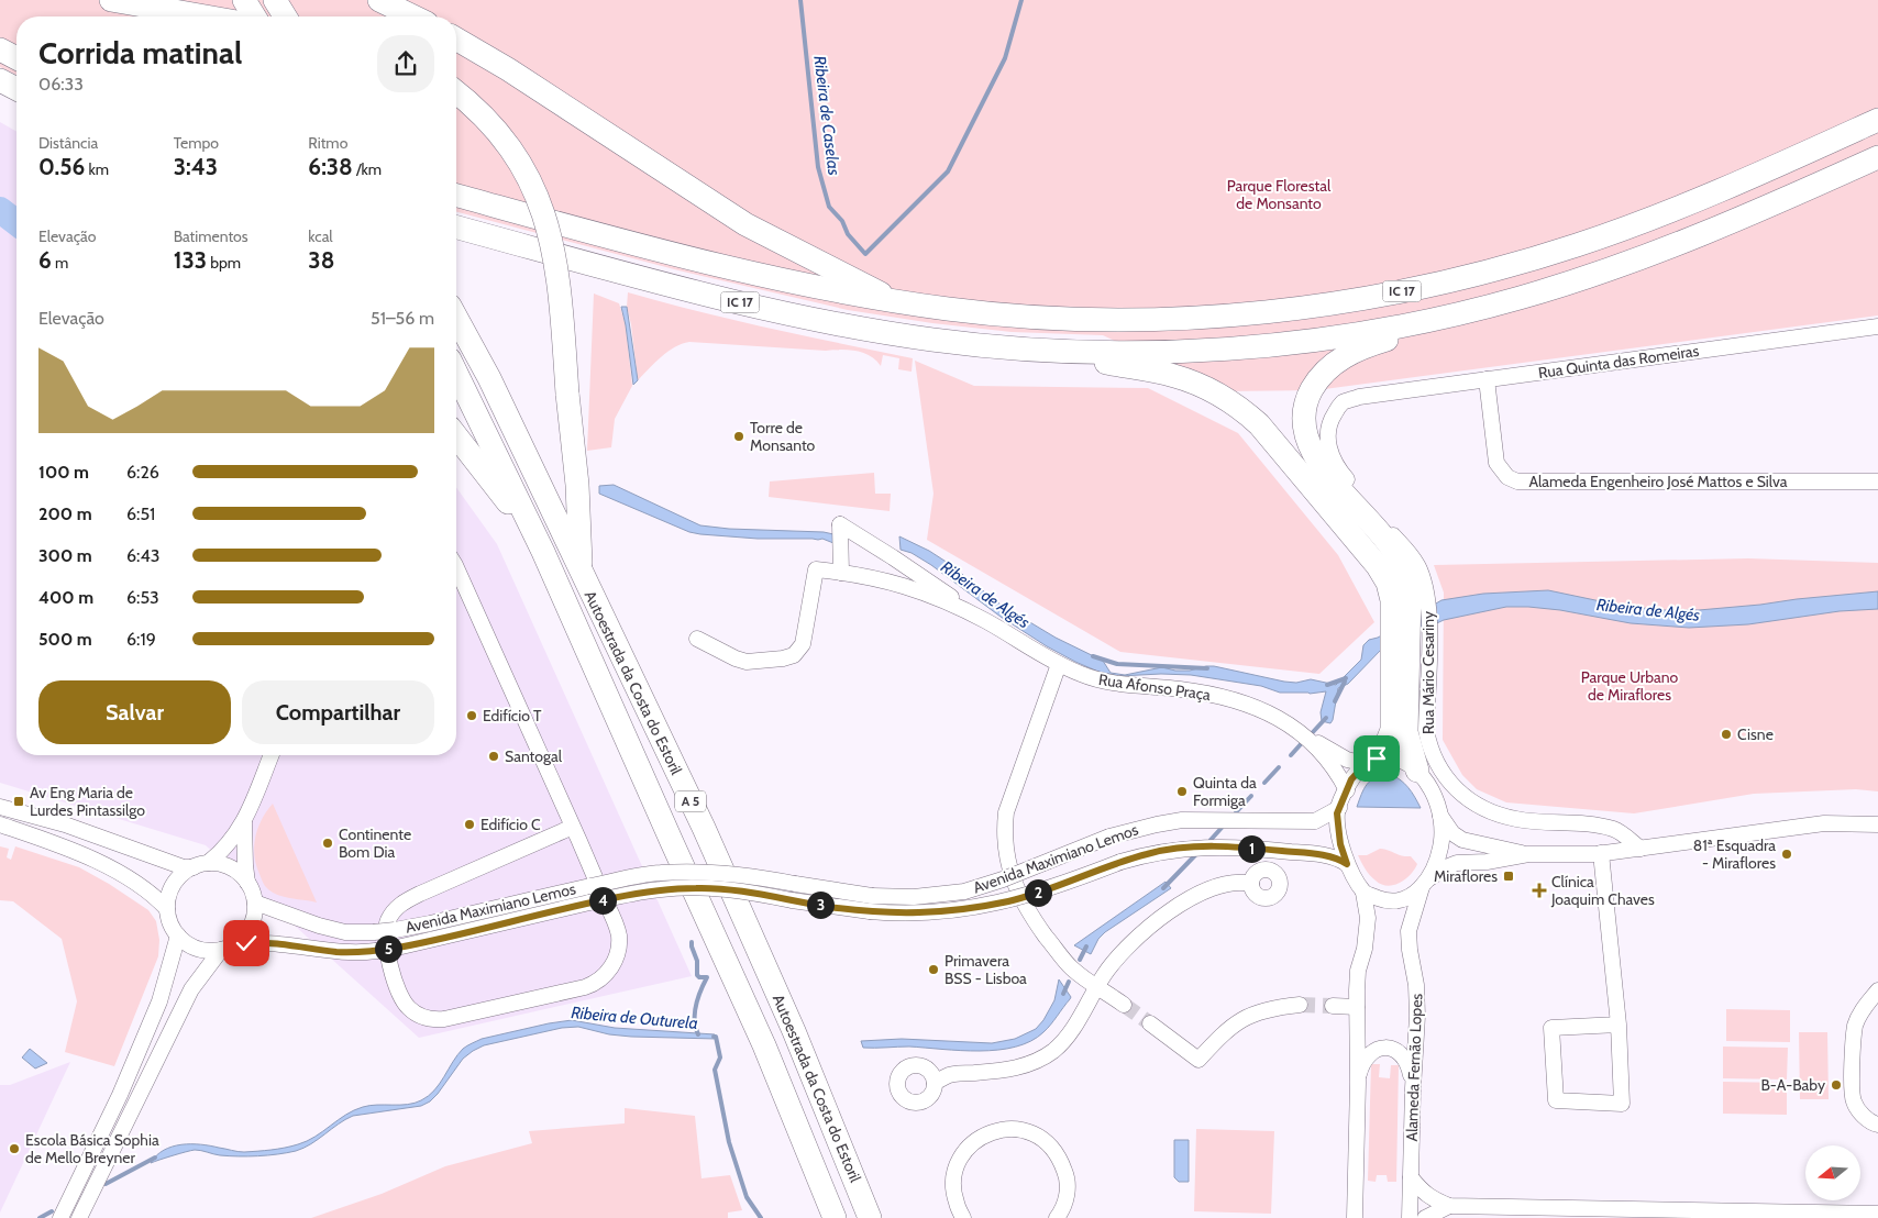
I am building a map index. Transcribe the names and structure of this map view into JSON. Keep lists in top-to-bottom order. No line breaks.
{"streets":{"highway":["IC 17","Autoestrada da Costa do Estoril","A 5"],"street":["Rua Quinta das Romeiras","Alameda Engenheiro José Mattos e Silva","Rua Mário Cesariny","Rua Afonso Praça","Avenida Maximiano Lemos","Alameda Fernão Lopes"]},"crossings":[["Rua Quinta das Romeiras","Alameda Engenheiro José Mattos e Silva"],["Rua Quinta das Romeiras","Rua Mário Cesariny"],["Rua Afonso Praça","Avenida Maximiano Lemos"],["Rua Afonso Praça","Alameda Fernão Lopes"],["Avenida Maximiano Lemos","Alameda Fernão Lopes"]],"water":["Ribeira de Caselas","Ribeira de Algés","Ribeira de Outurela"],"parks":["Parque Florestal de Monsanto","Parque Urbano de Miraflores"],"places":{"other":["Torre de Monsanto","Edifício T","Cisne","Santogal","Quinta da Formiga","Edifício C","Continente Bom Dia","81ª Esquadra - Miraflores","Primavera BSS - Lisboa","B-A-Baby","Escola Básica Sophia de Mello Breyner"],"transit":["Av Eng Maria de Lurdes Pintassilgo","Miraflores"],"health":["Clínica Joaquim Chaves"]},"north":"left","page":{"heading":["Corrida matinal","06:33"],"stats":[["Distância","0.56 km"],["Tempo","3:43"],["Ritmo","6:38 /km"],["Elevação","6 m"],["Batimentos","133 bpm"],["kcal","38"]],"chart":["Elevação","51–56 m"],"list":[{"name":"100 m","note":"6:26"},{"name":"200 m","note":"6:51"},{"name":"300 m","note":"6:43"},{"name":"400 m","note":"6:53"},{"name":"500 m","note":"6:19"}],"buttons":["Salvar","Compartilhar"],"pins":["1","2","4","3","5"]}}
